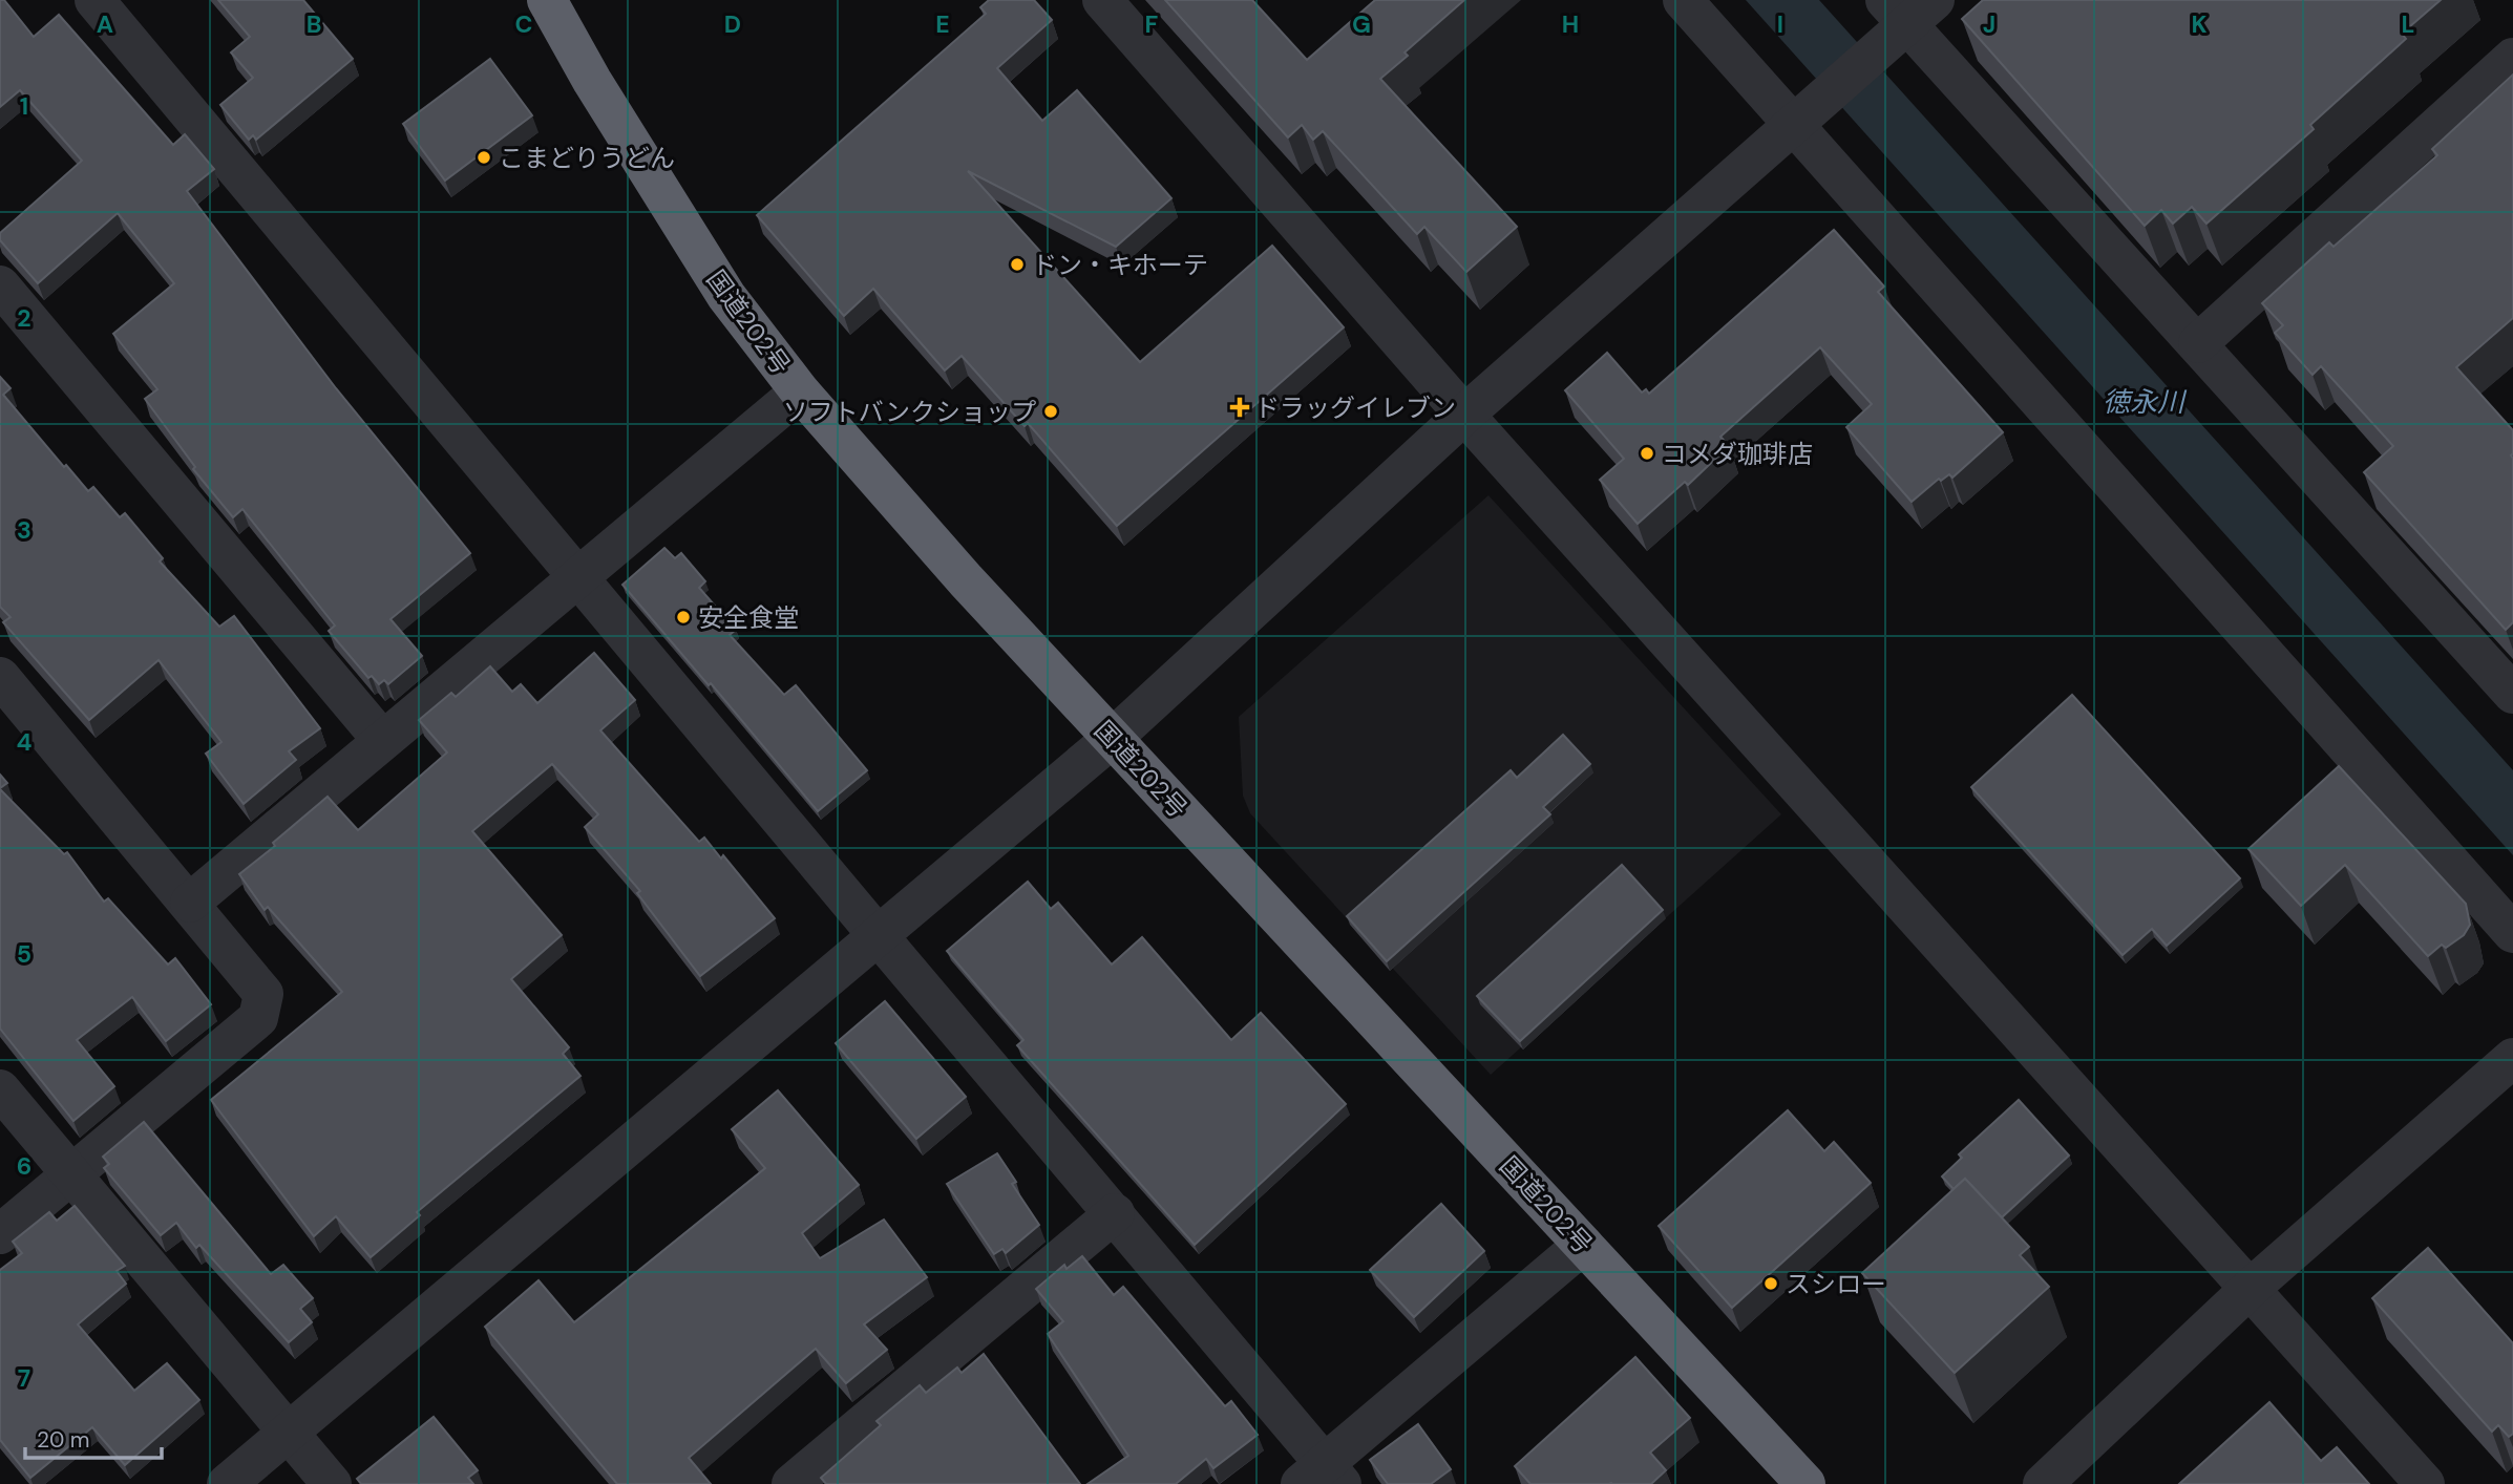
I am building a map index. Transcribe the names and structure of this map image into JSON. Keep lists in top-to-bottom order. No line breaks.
{"streets":{"highway":["国道202号"]},"water":["徳永川"],"places":{"other":["こまどりうどん","ドン・キホーテ","ソフトバンクショップ","コメダ珈琲店","安全食堂","スシロー"],"health":["ドラッグイレブン"]},"scale_bar":"20 m","grid":{"columns":["A","B","C","D","E","F","G","H","I","J","K","L"],"rows":["1","2","3","4","5","6","7"]}}
